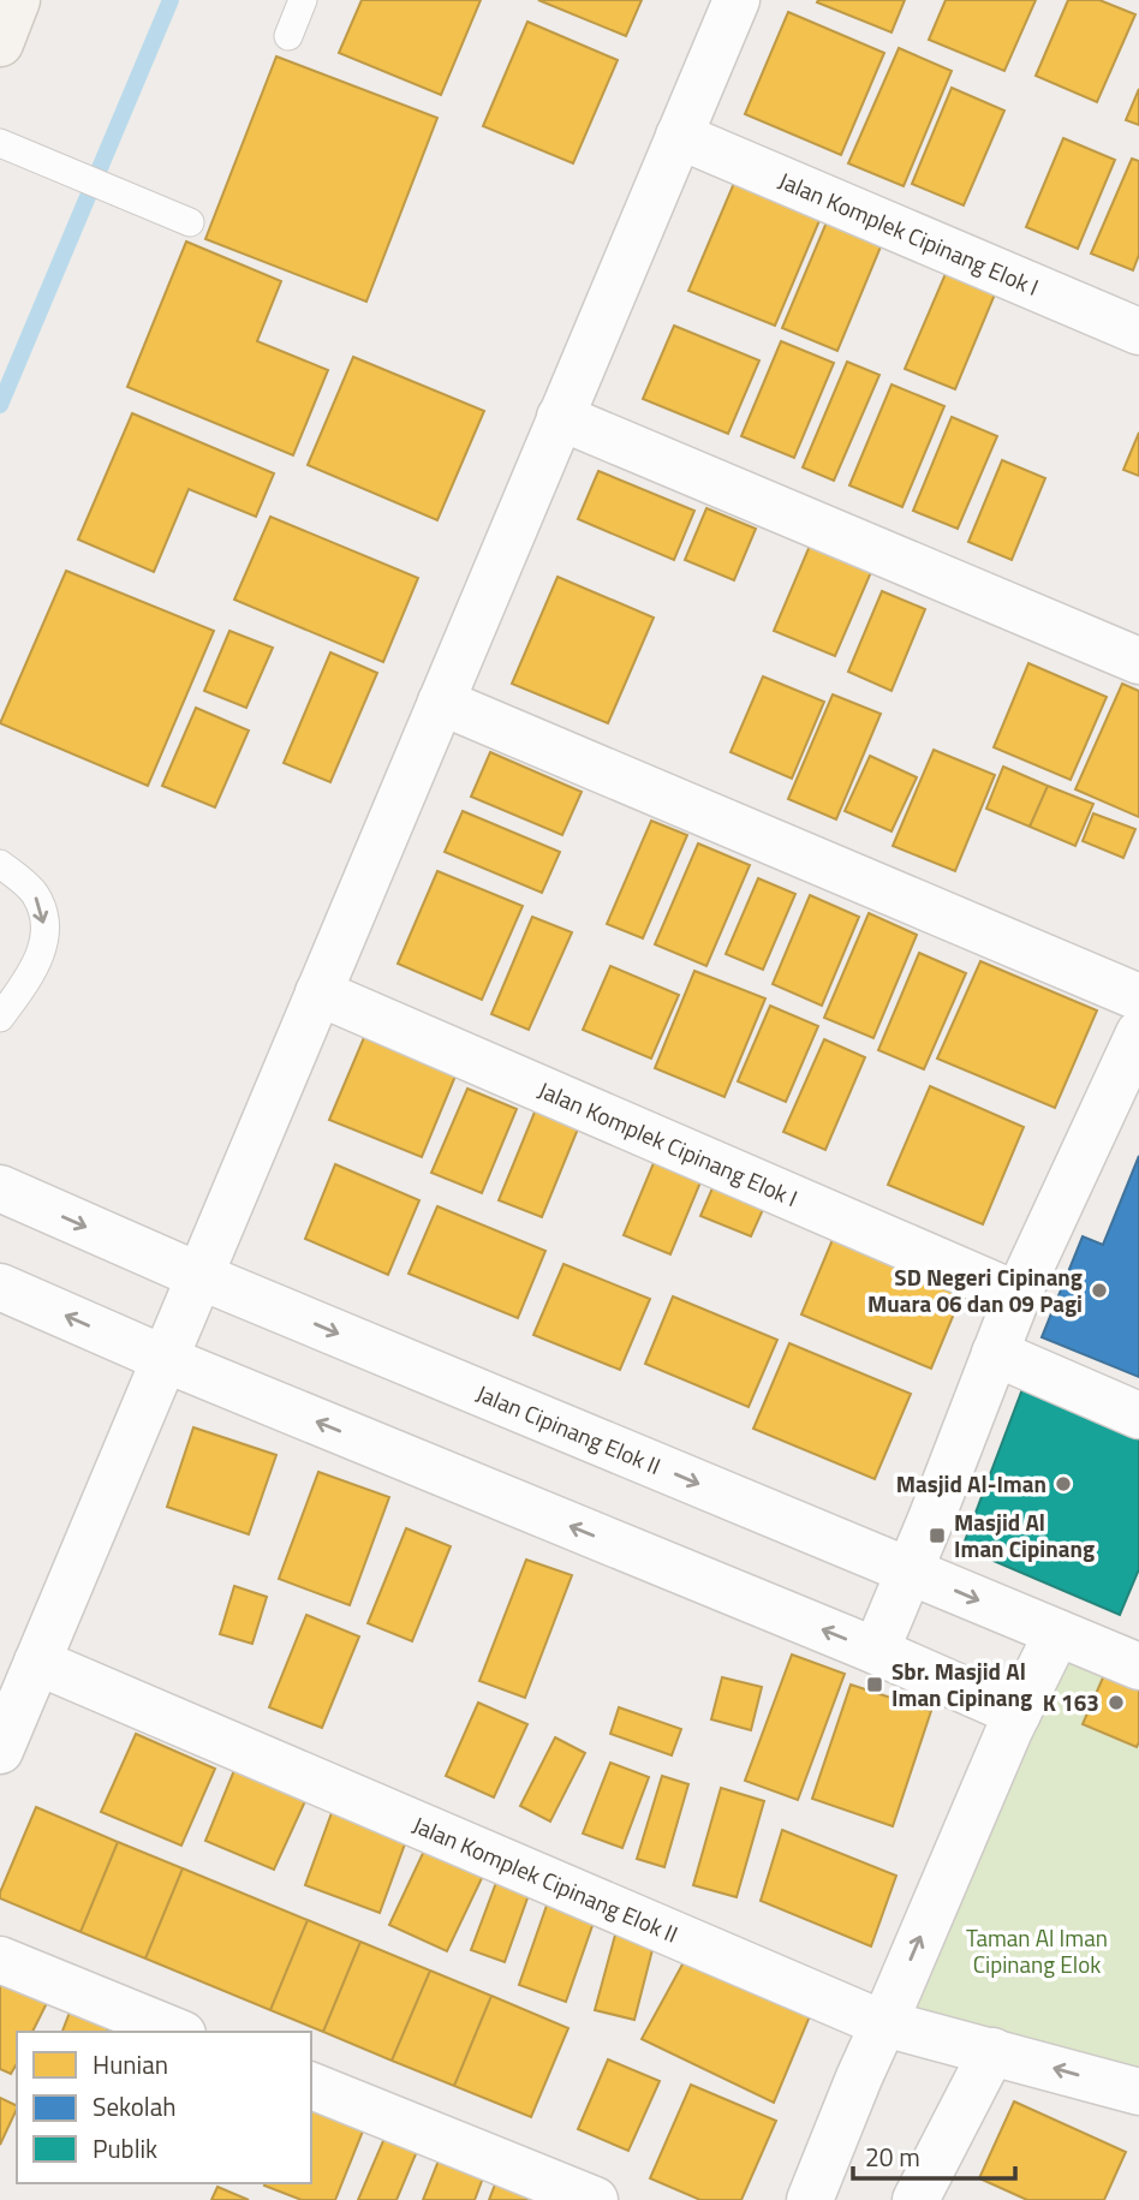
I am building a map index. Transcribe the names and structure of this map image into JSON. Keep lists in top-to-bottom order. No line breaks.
{"streets":{"street":["Jalan Komplek Cipinang Elok I","Jalan Cipinang Elok II","Jalan Komplek Cipinang Elok II"]},"parks":["Taman Al Iman Cipinang Elok"],"places":{"other":["SD Negeri Cipinang Muara 06 dan 09 Pagi","Masjid Al-Iman","K 163"],"transit":["Masjid Al Iman Cipinang","Sbr. Masjid Al Iman Cipinang"]},"legend":["Hunian","Sekolah","Publik"],"scale_bar":"20 m"}
